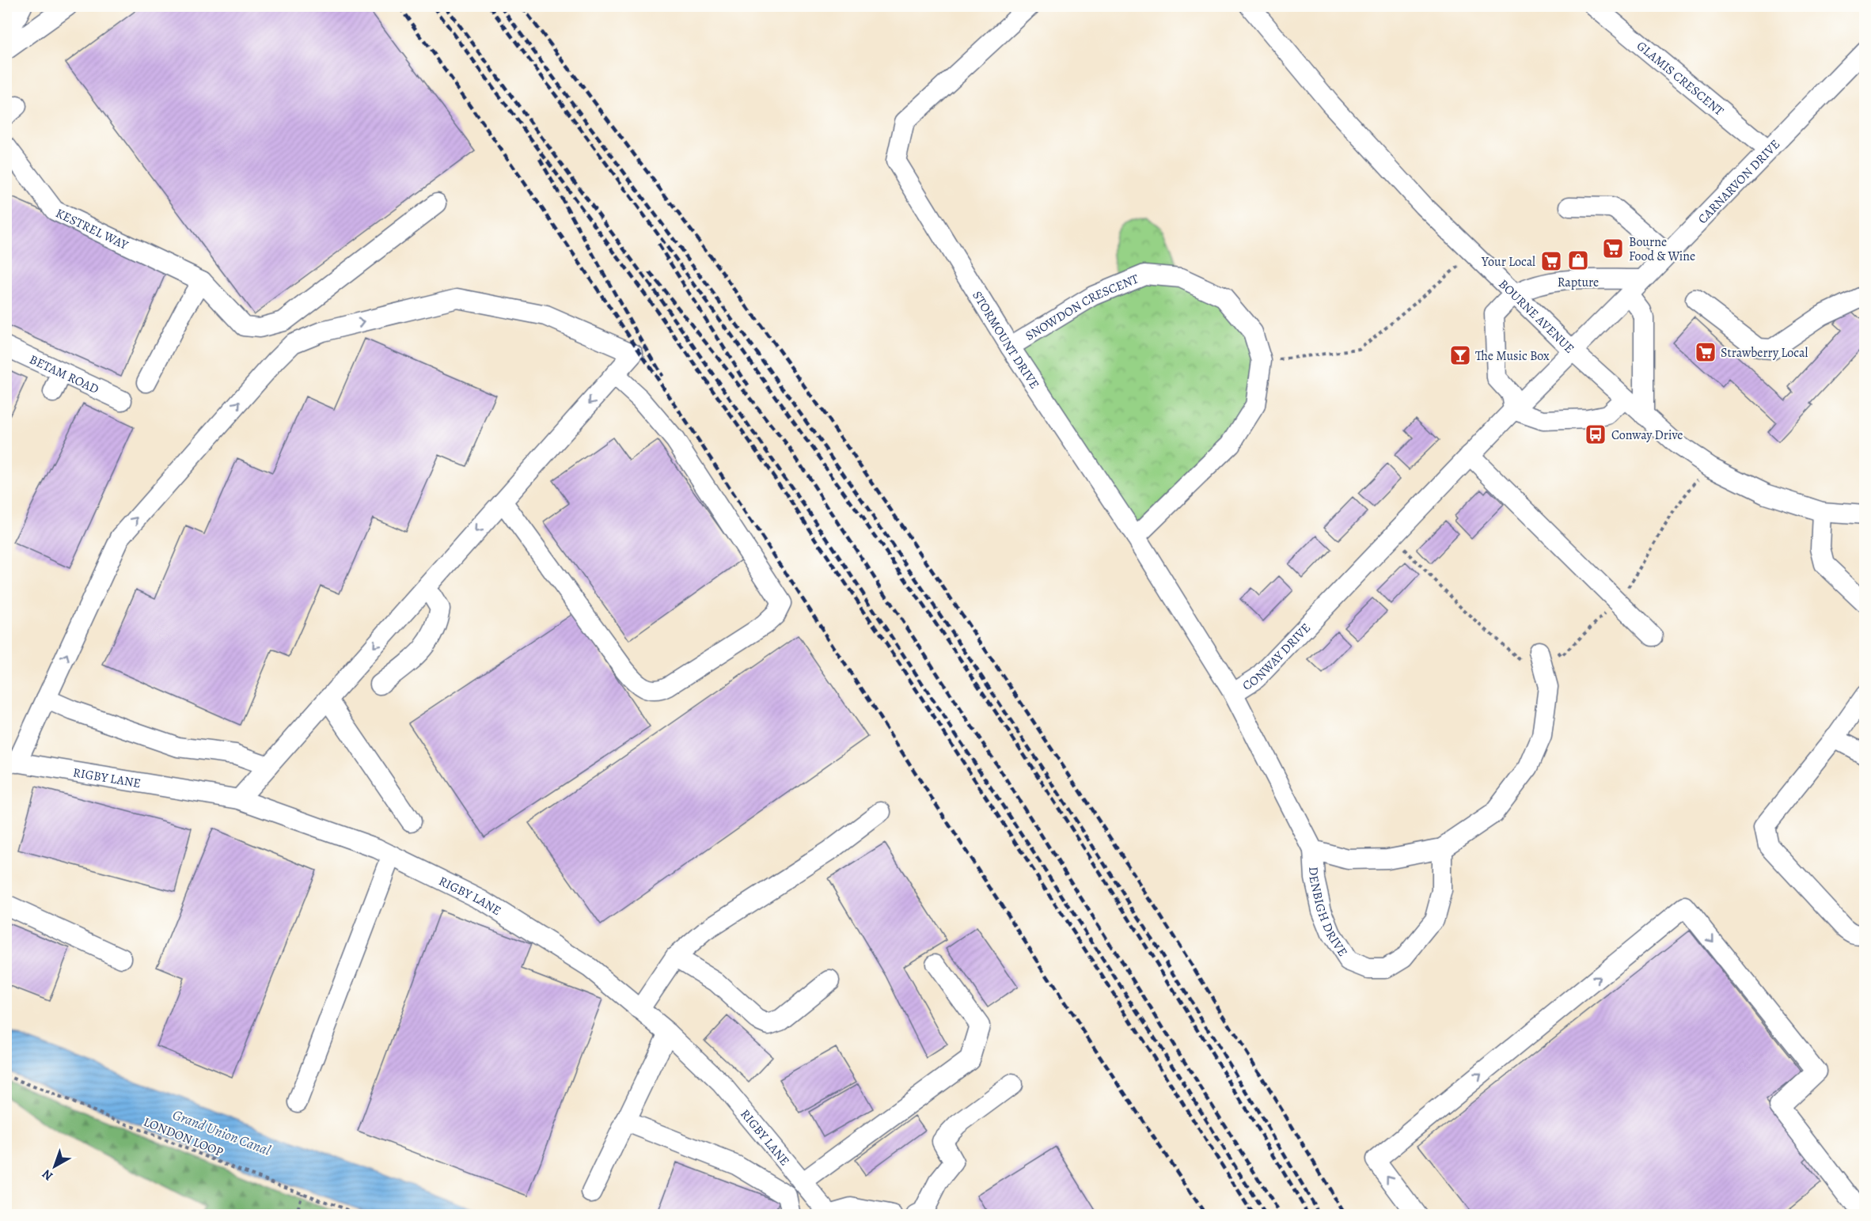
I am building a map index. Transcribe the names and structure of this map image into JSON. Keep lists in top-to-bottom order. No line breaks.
{"streets":{"street":["GLAMIS CRESCENT","CARNARVON DRIVE","KESTREL WAY","SNOWDON CRESCENT","BOURNE AVENUE","STORMOUNT DRIVE","BETAM ROAD","CONWAY DRIVE","RIGBY LANE","DENBIGH DRIVE"],"path":["LONDON LOOP"]},"crossings":[["GLAMIS CRESCENT","CARNARVON DRIVE"],["CARNARVON DRIVE","BOURNE AVENUE"],["CARNARVON DRIVE","CONWAY DRIVE"],["SNOWDON CRESCENT","STORMOUNT DRIVE"],["BOURNE AVENUE","CONWAY DRIVE"],["STORMOUNT DRIVE","CONWAY DRIVE"],["STORMOUNT DRIVE","DENBIGH DRIVE"],["CONWAY DRIVE","DENBIGH DRIVE"]],"water":["Grand Union Canal"],"places":{"supermarket":["Bourne Food & Wine","Your Local","Strawberry Local"],"shop":["Rapture"],"bar":["The Music Box"],"bus stop":["Conway Drive"]},"north":"bottom left"}
